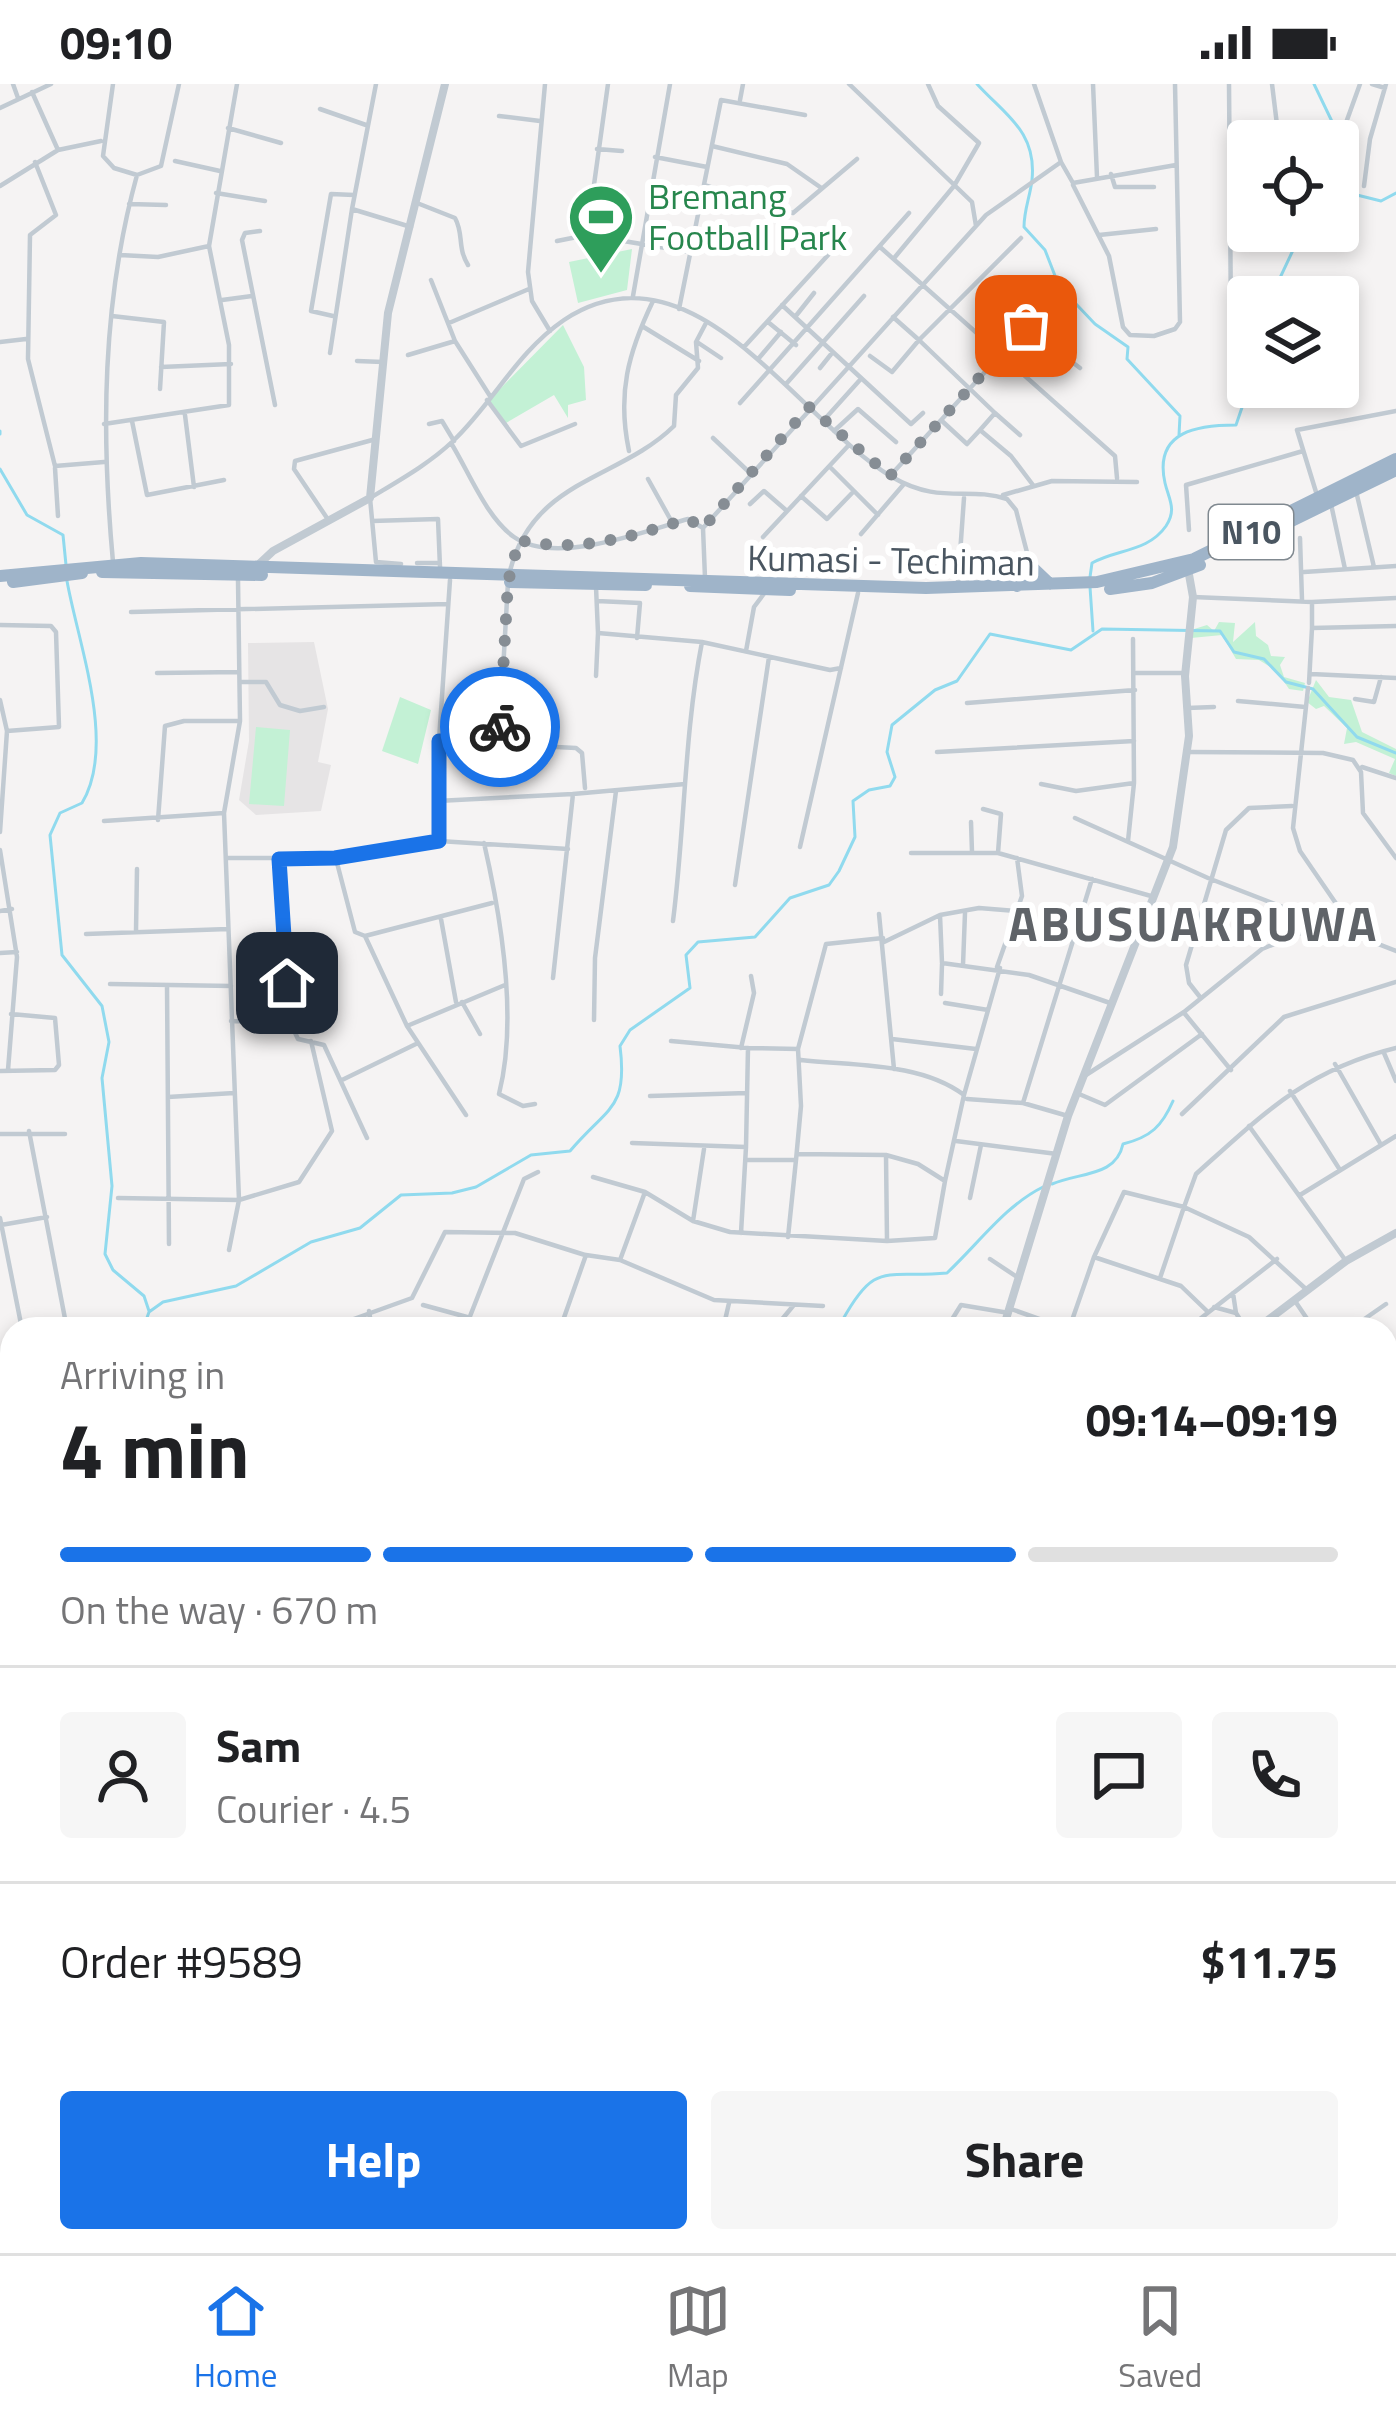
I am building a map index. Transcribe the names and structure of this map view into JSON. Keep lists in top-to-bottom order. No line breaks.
{"streets":{"highway":["N10","Kumasi - Techiman"]},"crossings":[["N10","Kumasi - Techiman"]],"districts":["ABUSUAKRUWA"],"places":{"sports":["Bremang Football Park"]},"page":{"status":"09:10","heading":["4 min","Arriving in","09:14–09:19"],"panel":["Sam","Courier · 4.5","Order #9589","$11.75"],"bar":"On the way · 670 m","buttons":["Help","Share"],"tabs":["Home","Map","Saved"]}}
